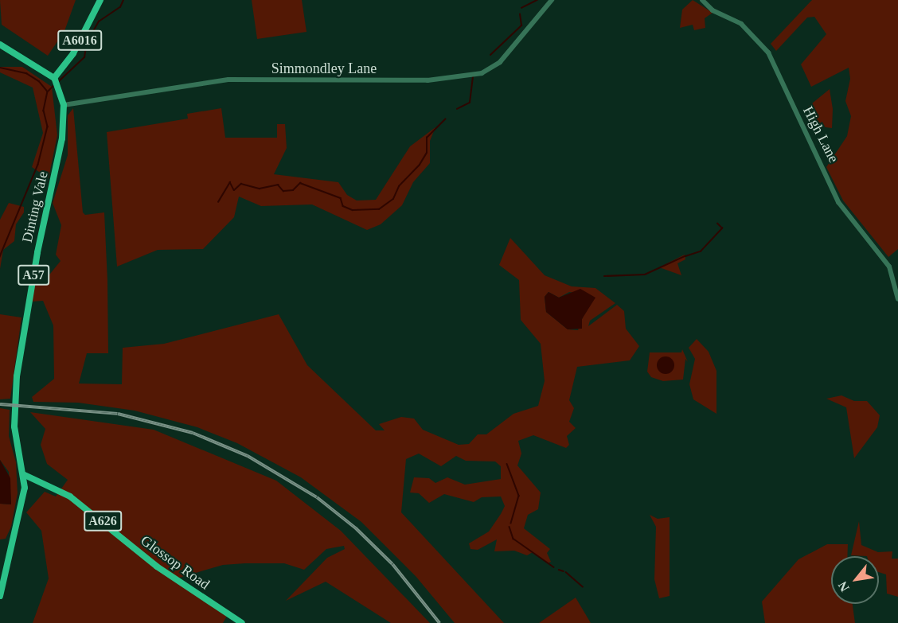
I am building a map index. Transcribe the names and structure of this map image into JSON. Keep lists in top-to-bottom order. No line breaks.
{"streets":{"main road":["A6016","Dinting Vale","A57","A626","Glossop Road"],"street":["Simmondley Lane","High Lane"]},"crossings":[["A6016","Dinting Vale"],["Simmondley Lane","Dinting Vale"],["Dinting Vale","Glossop Road"]],"north":"bottom left"}
